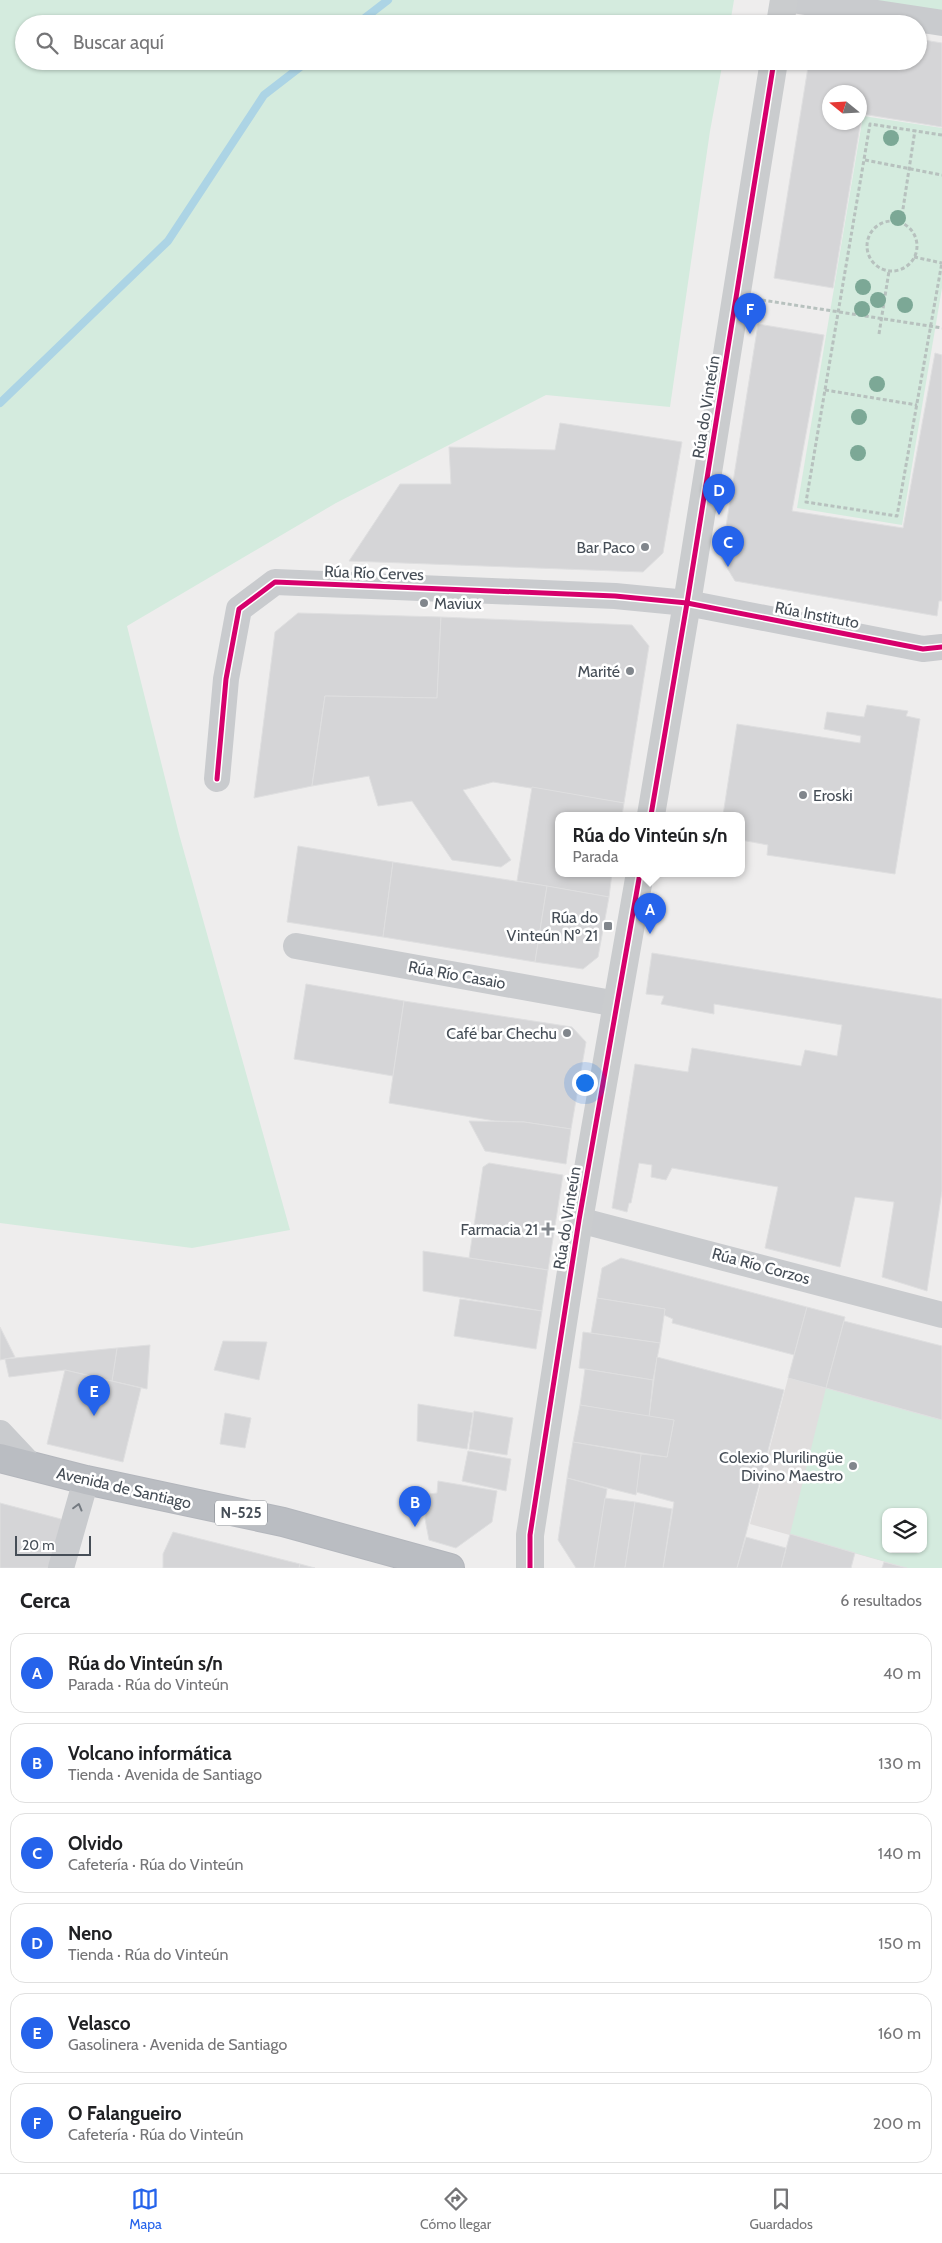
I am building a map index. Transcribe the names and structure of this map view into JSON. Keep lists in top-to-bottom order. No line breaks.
{"streets":{"highway":["Avenida de Santiago","N-525"],"street":["Rúa do Vinteún","Rúa Río Cerves","Rúa Instituto","Rúa Río Casaio","Rúa Río Corzos"]},"crossings":[["Rúa do Vinteún","Rúa Río Cerves"],["Rúa do Vinteún","Rúa Instituto"],["Rúa do Vinteún","Rúa Río Casaio"],["Rúa do Vinteún","Rúa Río Corzos"],["Rúa Río Cerves","Rúa Instituto"],["Avenida de Santiago","N-525"]],"places":{"other":["Bar Paco","Maviux","Marité","Eroski","Café bar Chechu","Colexio Plurilingüe Divino Maestro"],"transit":["Rúa do Vinteún Nº 21"],"health":["Farmacia 21"]},"scale_bar":"20 m","north":"left","page":{"search":"Buscar aquí","pins":["F","D","C","A","E","B"],"popup":["Rúa do Vinteún s/n","Parada"],"scale":"20 m","heading":["Cerca","6 resultados"],"list":[{"mark":"A","name":"Rúa do Vinteún s/n","note":"Parada · Rúa do Vinteún","value":"40 m"},{"mark":"B","name":"Volcano informática","note":"Tienda · Avenida de Santiago","value":"130 m"},{"mark":"C","name":"Olvido","note":"Cafetería · Rúa do Vinteún","value":"140 m"},{"mark":"D","name":"Neno","note":"Tienda · Rúa do Vinteún","value":"150 m"},{"mark":"E","name":"Velasco","note":"Gasolinera · Avenida de Santiago","value":"160 m"},{"mark":"F","name":"O Falangueiro","note":"Cafetería · Rúa do Vinteún","value":"200 m"}],"nav":["Mapa","Cómo llegar","Guardados"]}}
